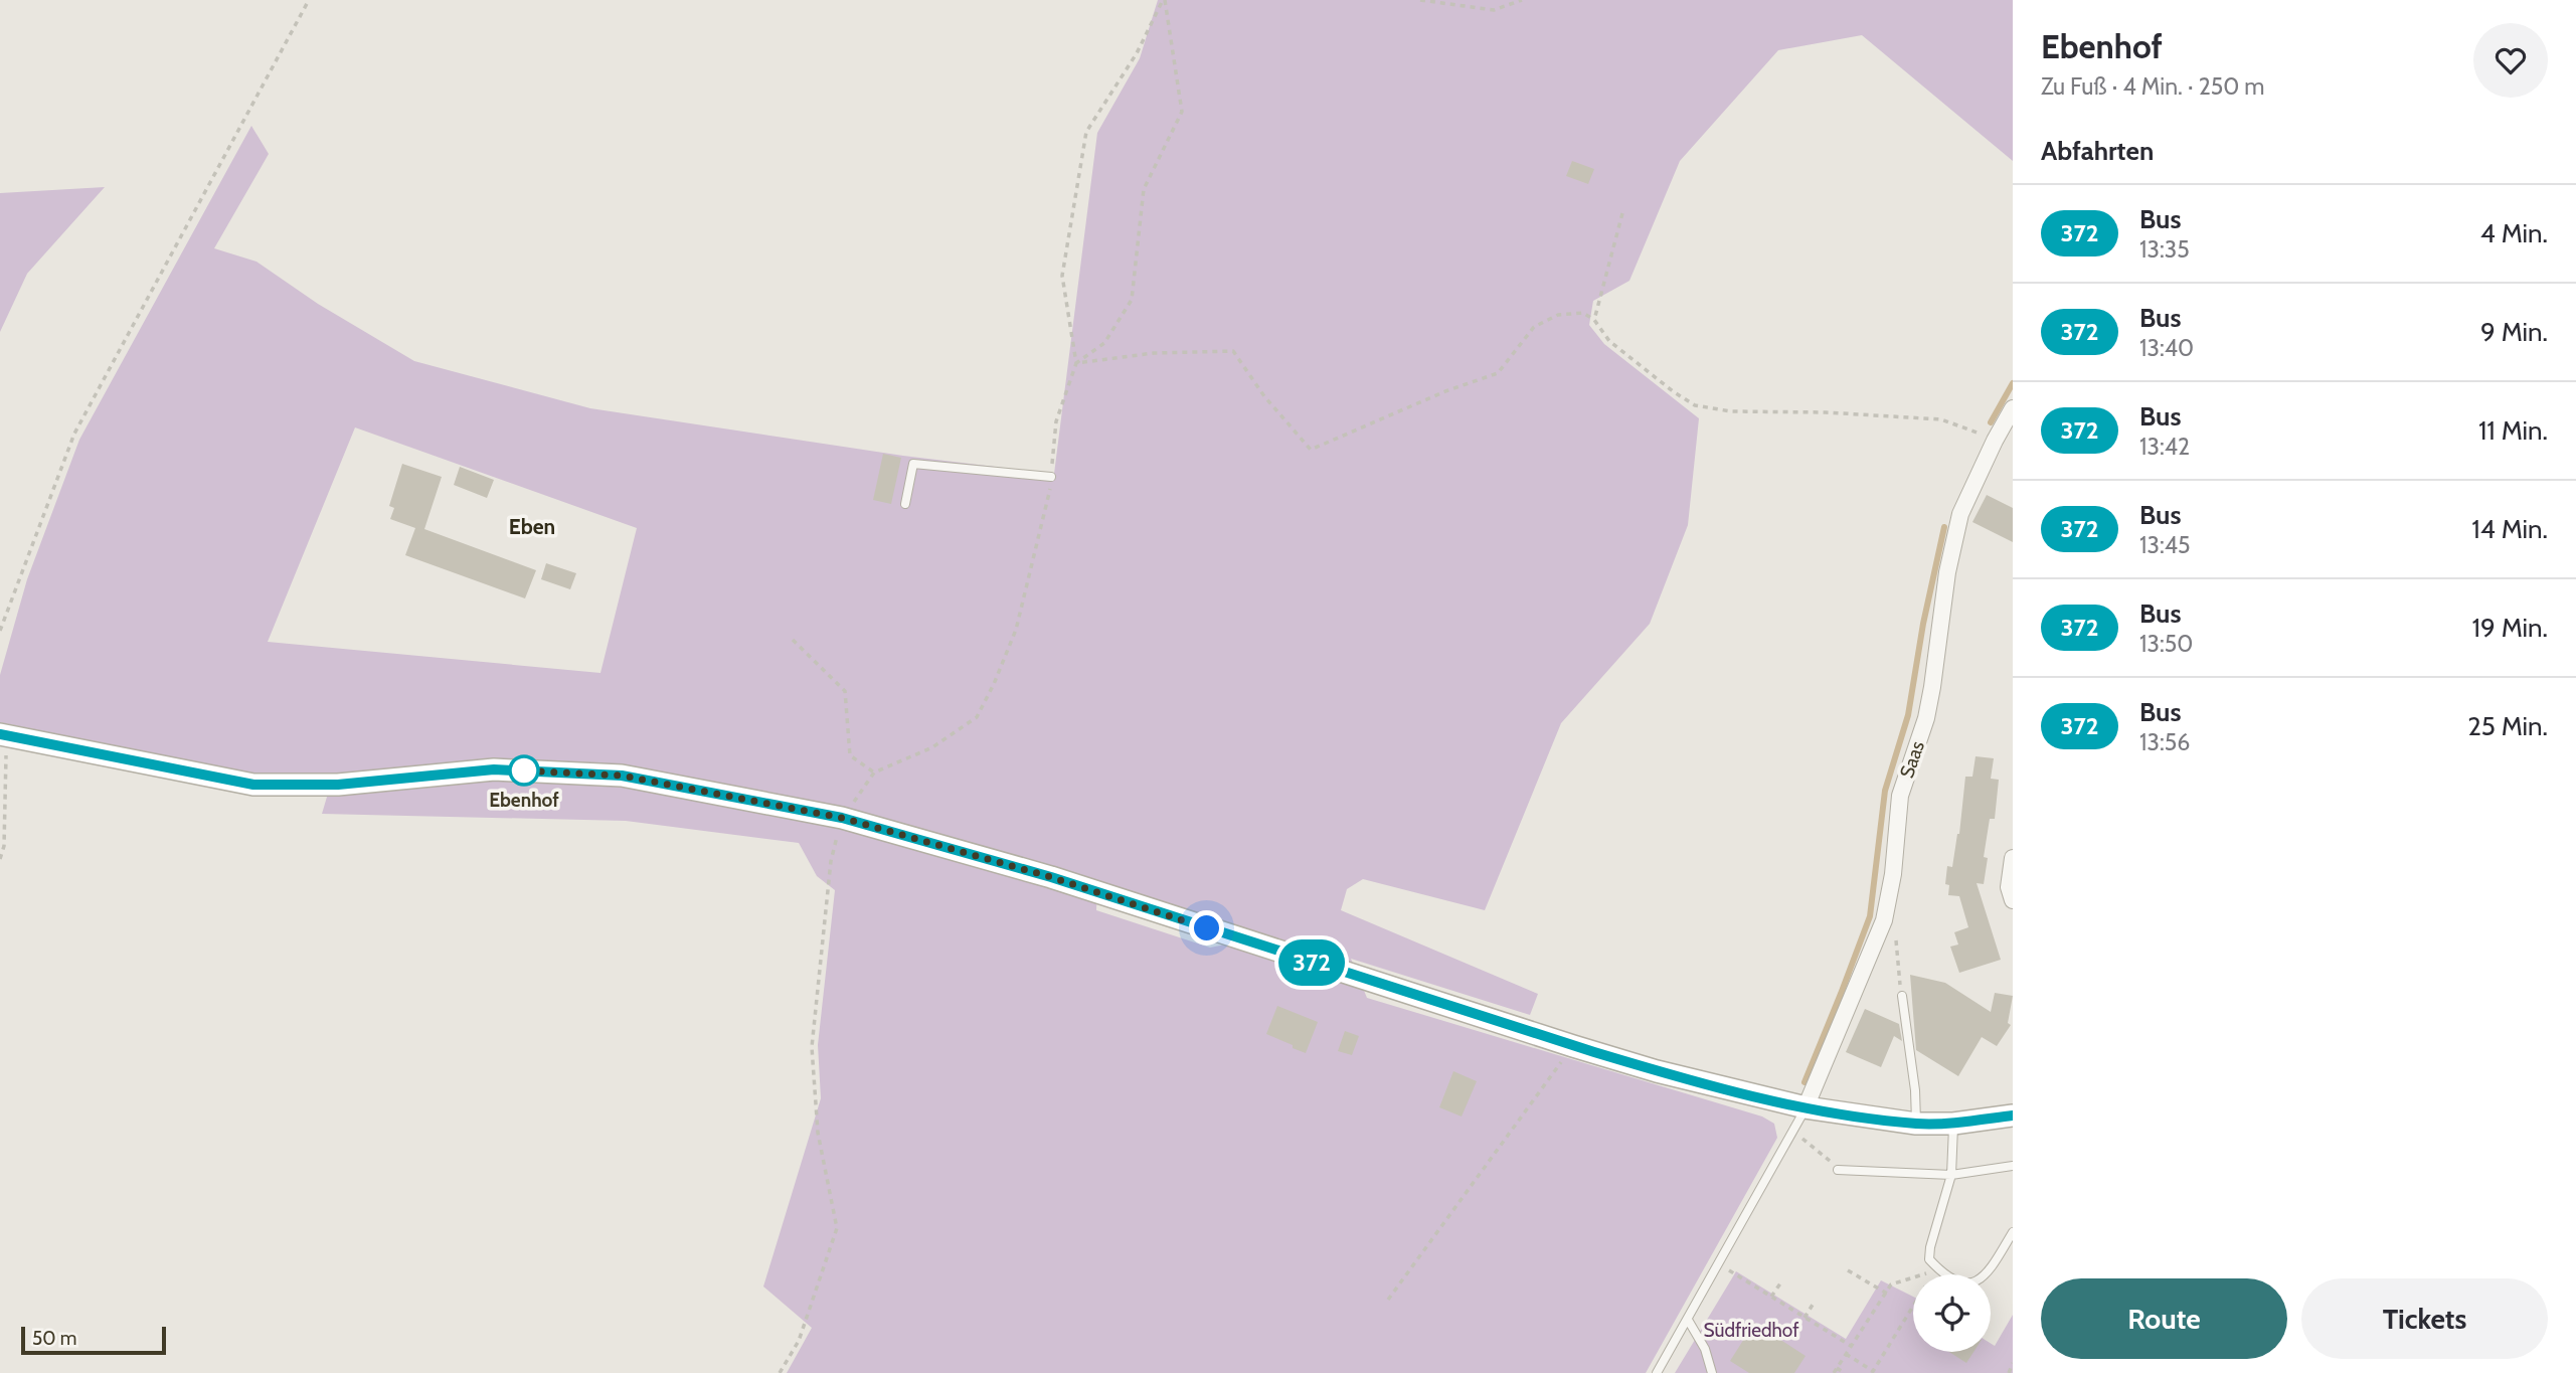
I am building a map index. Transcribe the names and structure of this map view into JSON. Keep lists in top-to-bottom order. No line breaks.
{"streets":{"street":["Saas"]},"districts":["Eben"],"parks":["Südfriedhof"],"places":["Ebenhof"],"lines":["bus line 372"],"scale_bar":"50 m","page":{"on_map":"372","heading":[["Ebenhof","Zu Fuß · 4 Min. · 250 m"],"Abfahrten"],"list":[{"mark":"372","name":"Bus","note":"13:35","value":"4 Min."},{"mark":"372","name":"Bus","note":"13:40","value":"9 Min."},{"mark":"372","name":"Bus","note":"13:42","value":"11 Min."},{"mark":"372","name":"Bus","note":"13:45","value":"14 Min."},{"mark":"372","name":"Bus","note":"13:50","value":"19 Min."},{"mark":"372","name":"Bus","note":"13:56","value":"25 Min."}],"buttons":["Route","Tickets"],"scale":"50 m"}}
